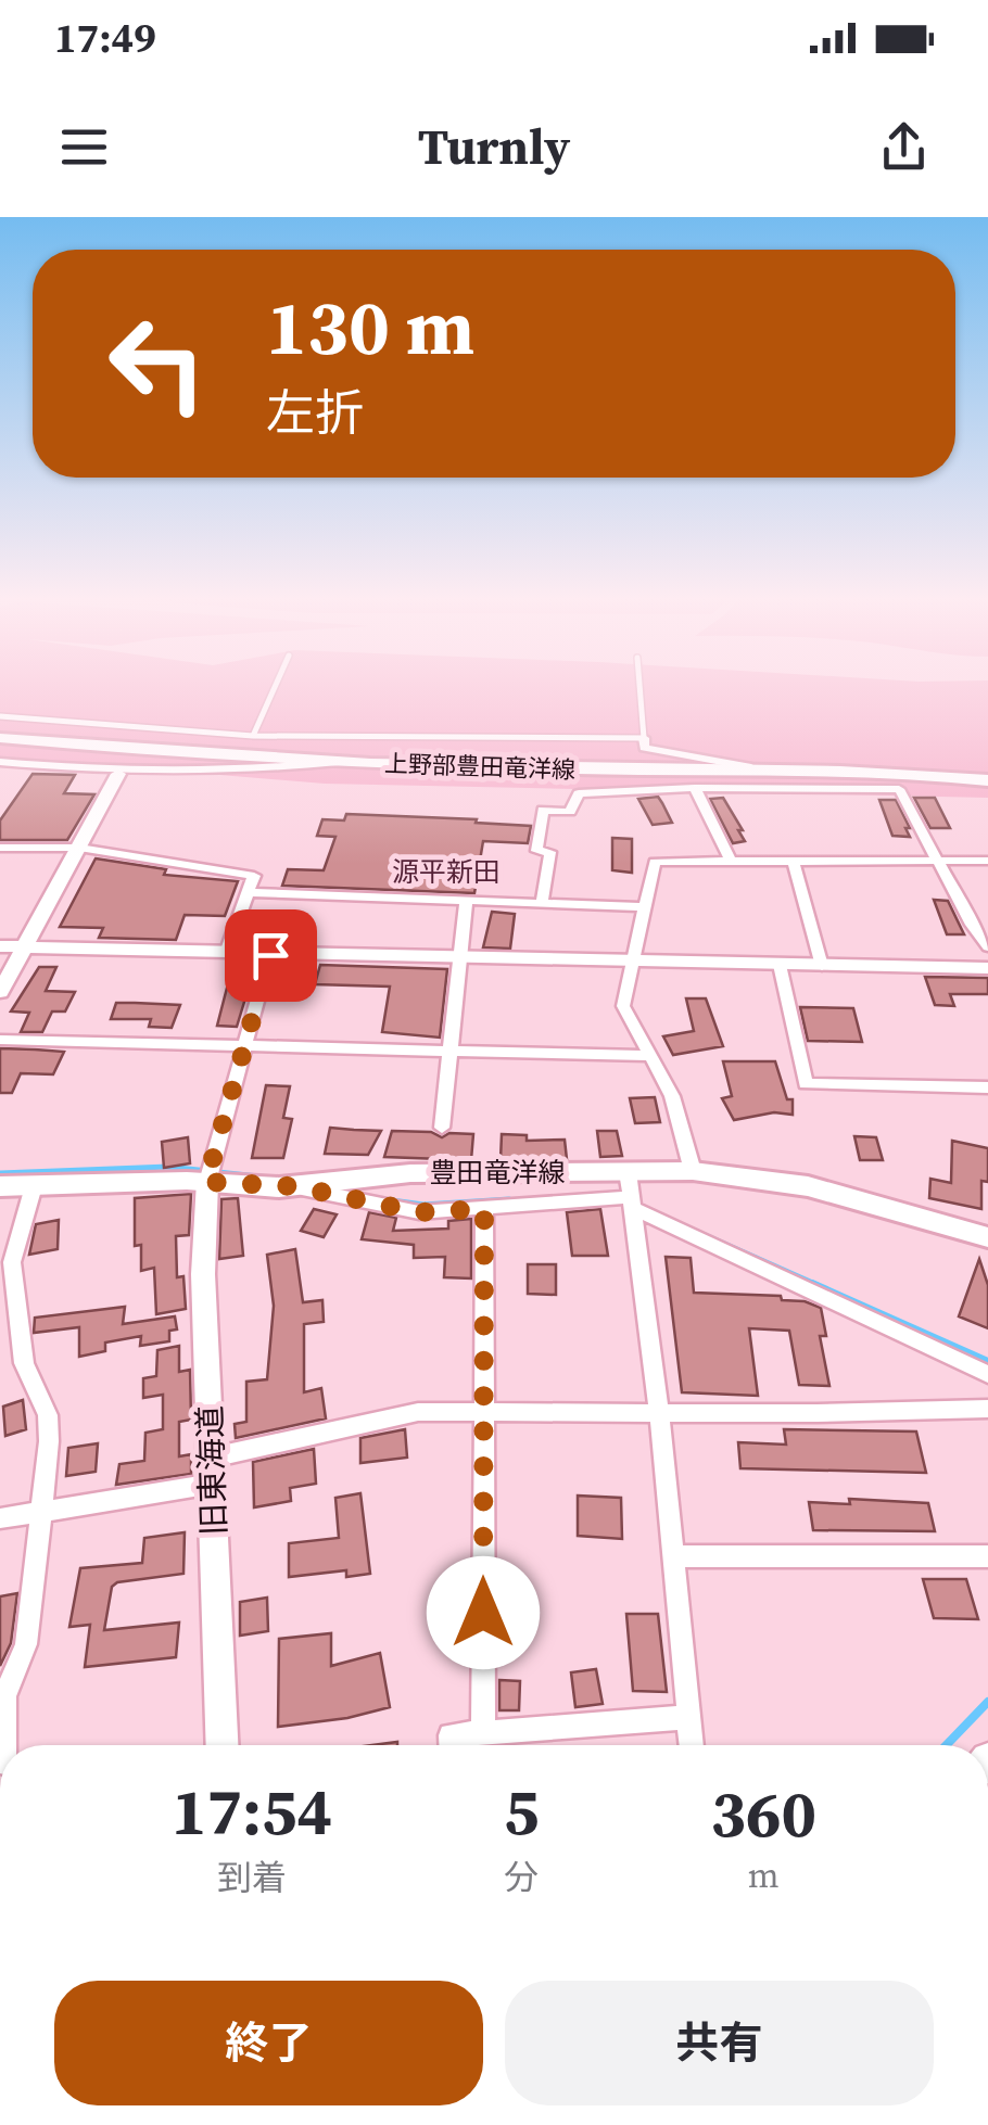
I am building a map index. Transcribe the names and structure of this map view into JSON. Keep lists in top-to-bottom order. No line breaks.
{"streets":{"main road":["上野部豊田竜洋線","豊田竜洋線"],"street":["旧東海道"]},"crossings":[["豊田竜洋線","旧東海道"]],"districts":["源平新田"],"page":{"status":"17:49","header":"Turnly","turn":["130 m","左折"],"eta":["17:54","到着","5","分","360","m"],"buttons":["終了","共有"]}}
